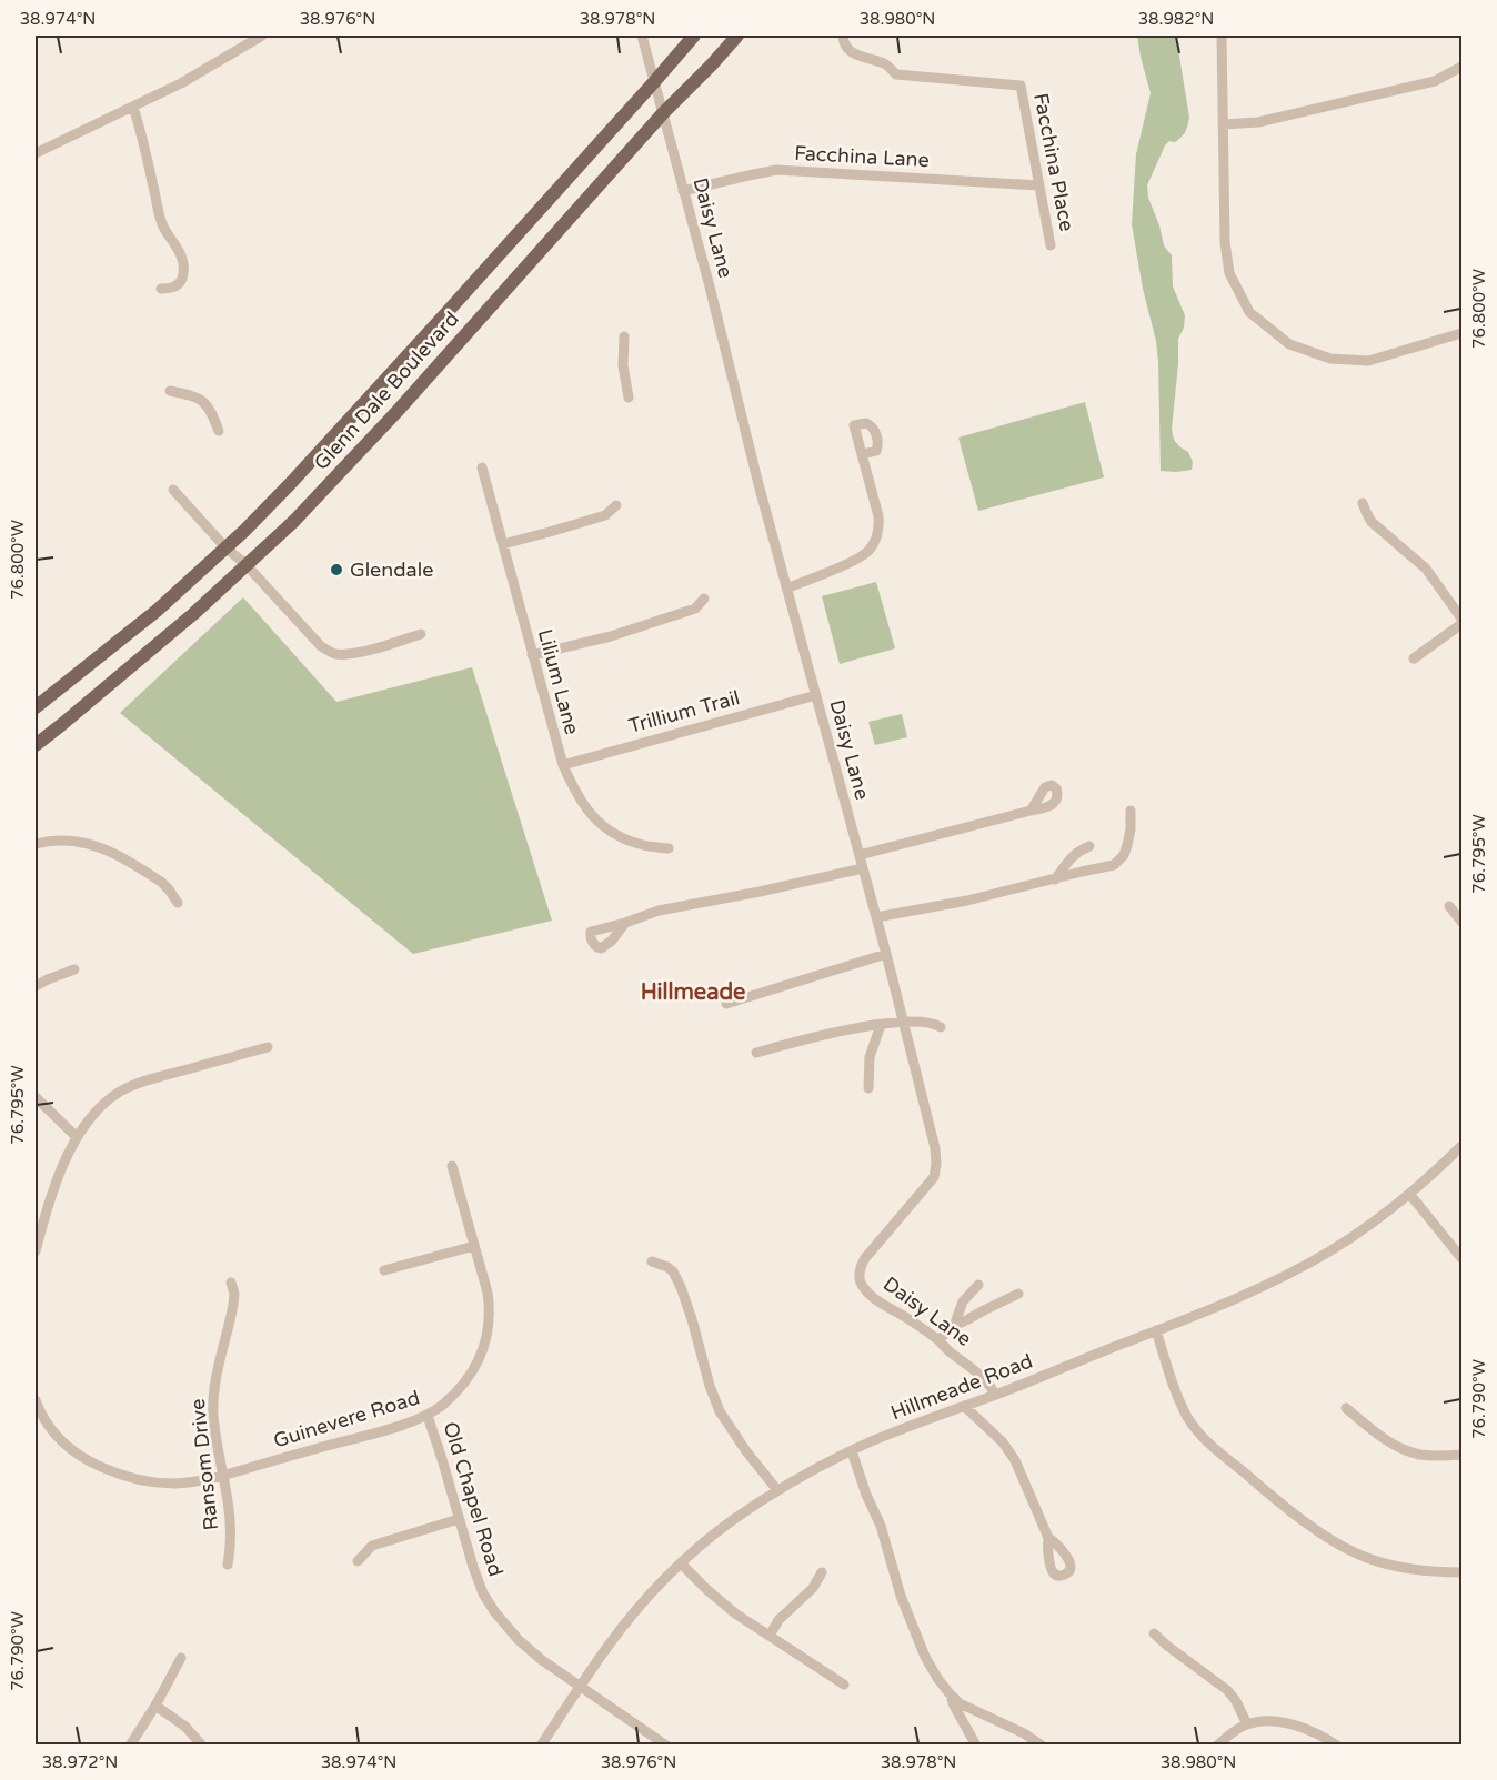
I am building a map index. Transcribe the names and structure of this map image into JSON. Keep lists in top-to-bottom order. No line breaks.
{"streets":{"main road":["Glenn Dale Boulevard"],"street":["Facchina Lane","Facchina Place","Daisy Lane","Lilium Lane","Trillium Trail","Hillmeade Road","Guinevere Road","Ransom Drive","Old Chapel Road"]},"crossings":[["Facchina Lane","Facchina Place"],["Facchina Lane","Daisy Lane"],["Daisy Lane","Glenn Dale Boulevard"],["Daisy Lane","Trillium Trail"],["Daisy Lane","Hillmeade Road"],["Lilium Lane","Trillium Trail"],["Hillmeade Road","Old Chapel Road"],["Guinevere Road","Ransom Drive"],["Guinevere Road","Old Chapel Road"]],"districts":["Hillmeade"],"places":["Glendale"],"coordinates":["38.974°N","38.976°N","38.978°N","38.980°N","38.982°N","76.800°W","76.795°W","76.790°W","38.972°N"]}
